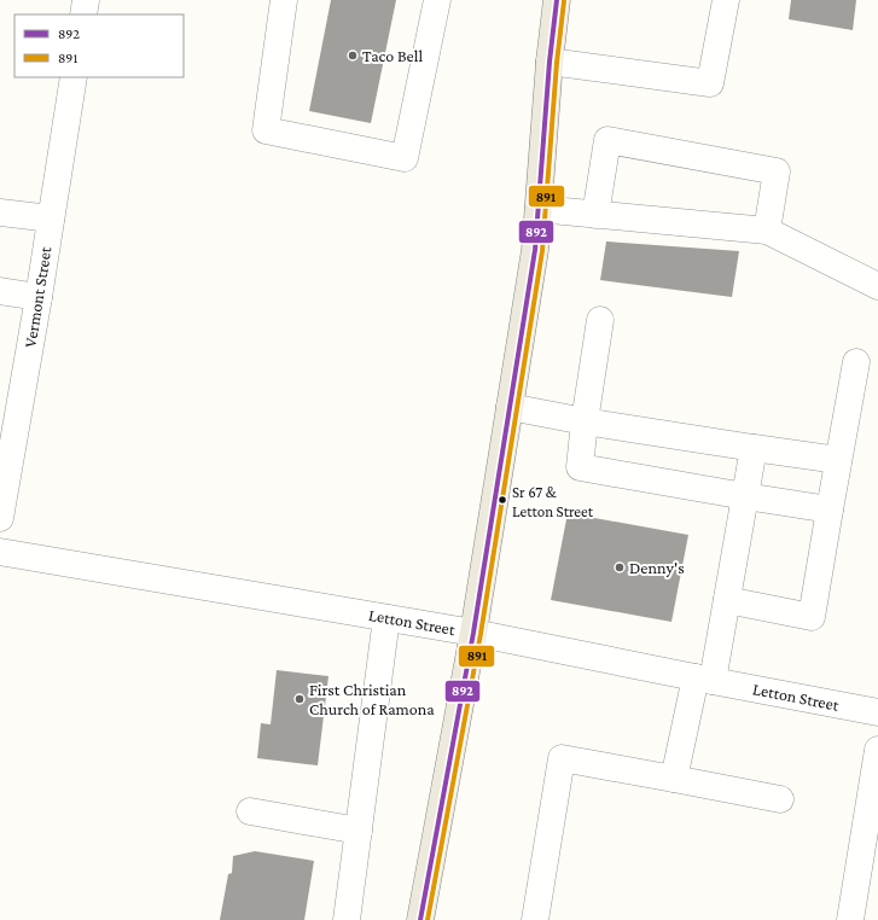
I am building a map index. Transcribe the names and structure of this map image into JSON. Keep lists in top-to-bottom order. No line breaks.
{"streets":{"street":["Vermont Street","Letton Street"]},"places":["Taco Bell","Sr 67 & Letton Street","Denny's","First Christian Church of Ramona"],"lines":["transit line 892","transit line 891"],"legend":["892","891"]}
